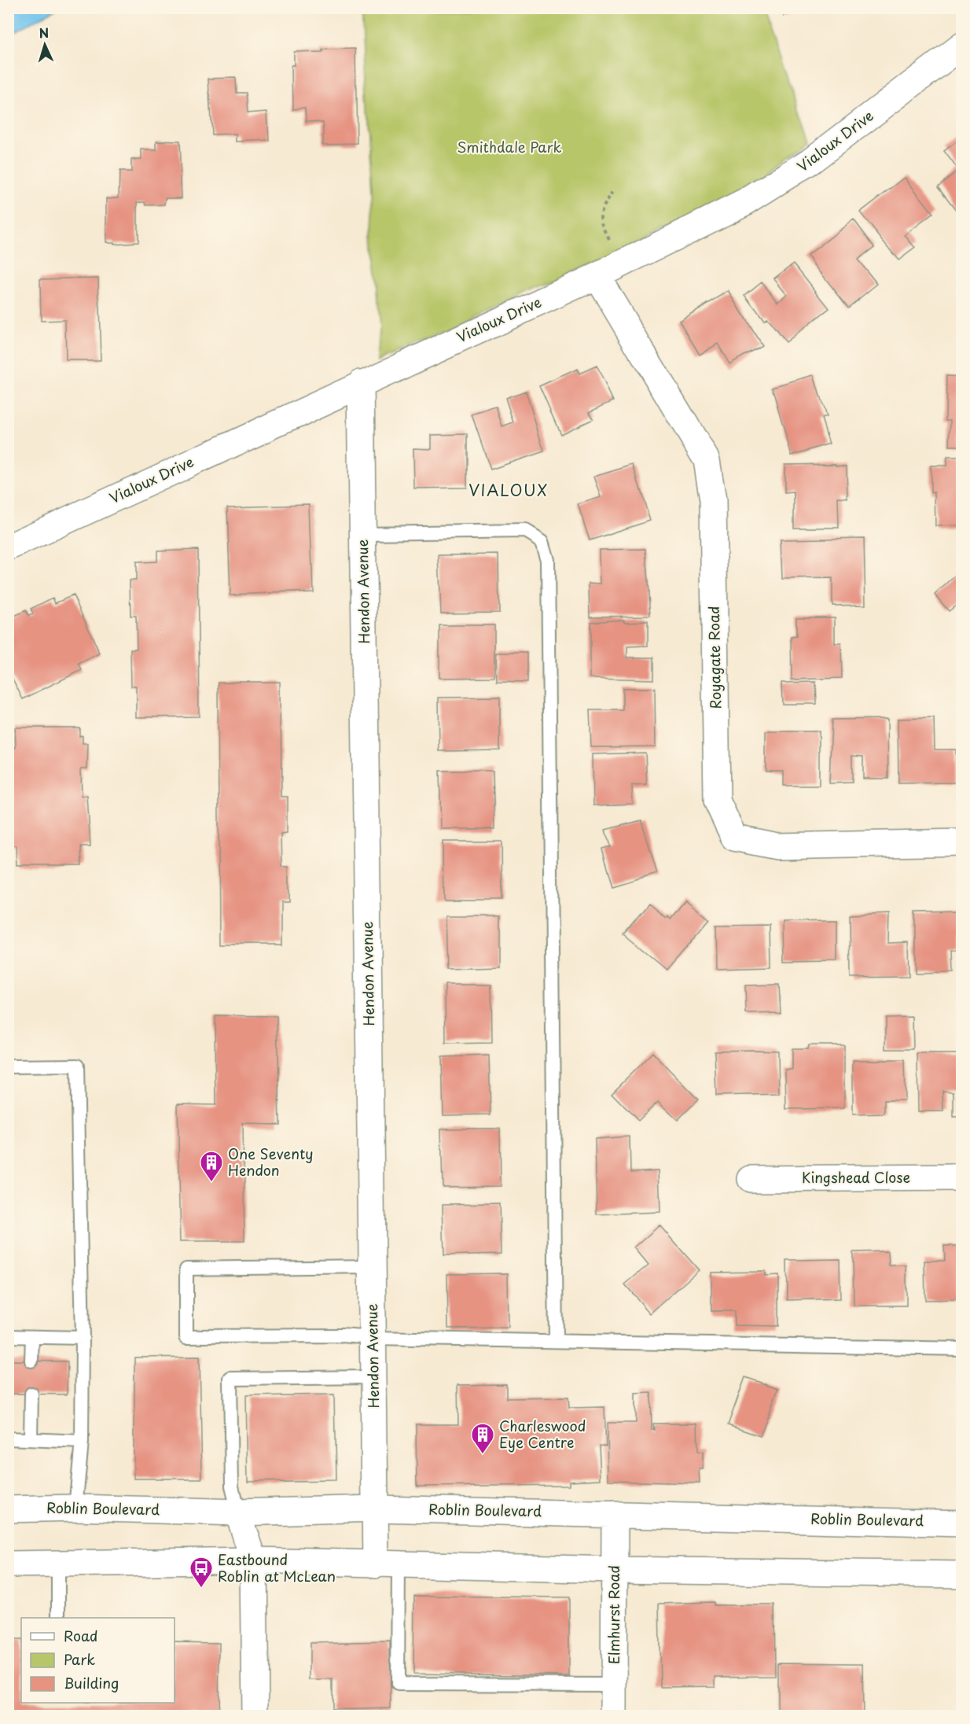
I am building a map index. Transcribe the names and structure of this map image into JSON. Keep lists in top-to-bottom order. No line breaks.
{"streets":{"street":["Vialoux Drive","Hendon Avenue","Royagate Road","Kingshead Close","Roblin Boulevard","Elmhurst Road"]},"crossings":[["Vialoux Drive","Hendon Avenue"],["Vialoux Drive","Royagate Road"],["Hendon Avenue","Roblin Boulevard"],["Roblin Boulevard","Elmhurst Road"]],"districts":["VIALOUX"],"parks":["Smithdale Park"],"places":{"building":["One Seventy Hendon","Charleswood Eye Centre"],"bus stop":["Eastbound Roblin at McLean"]},"legend":["Road","Park","Building"],"north":"top"}
